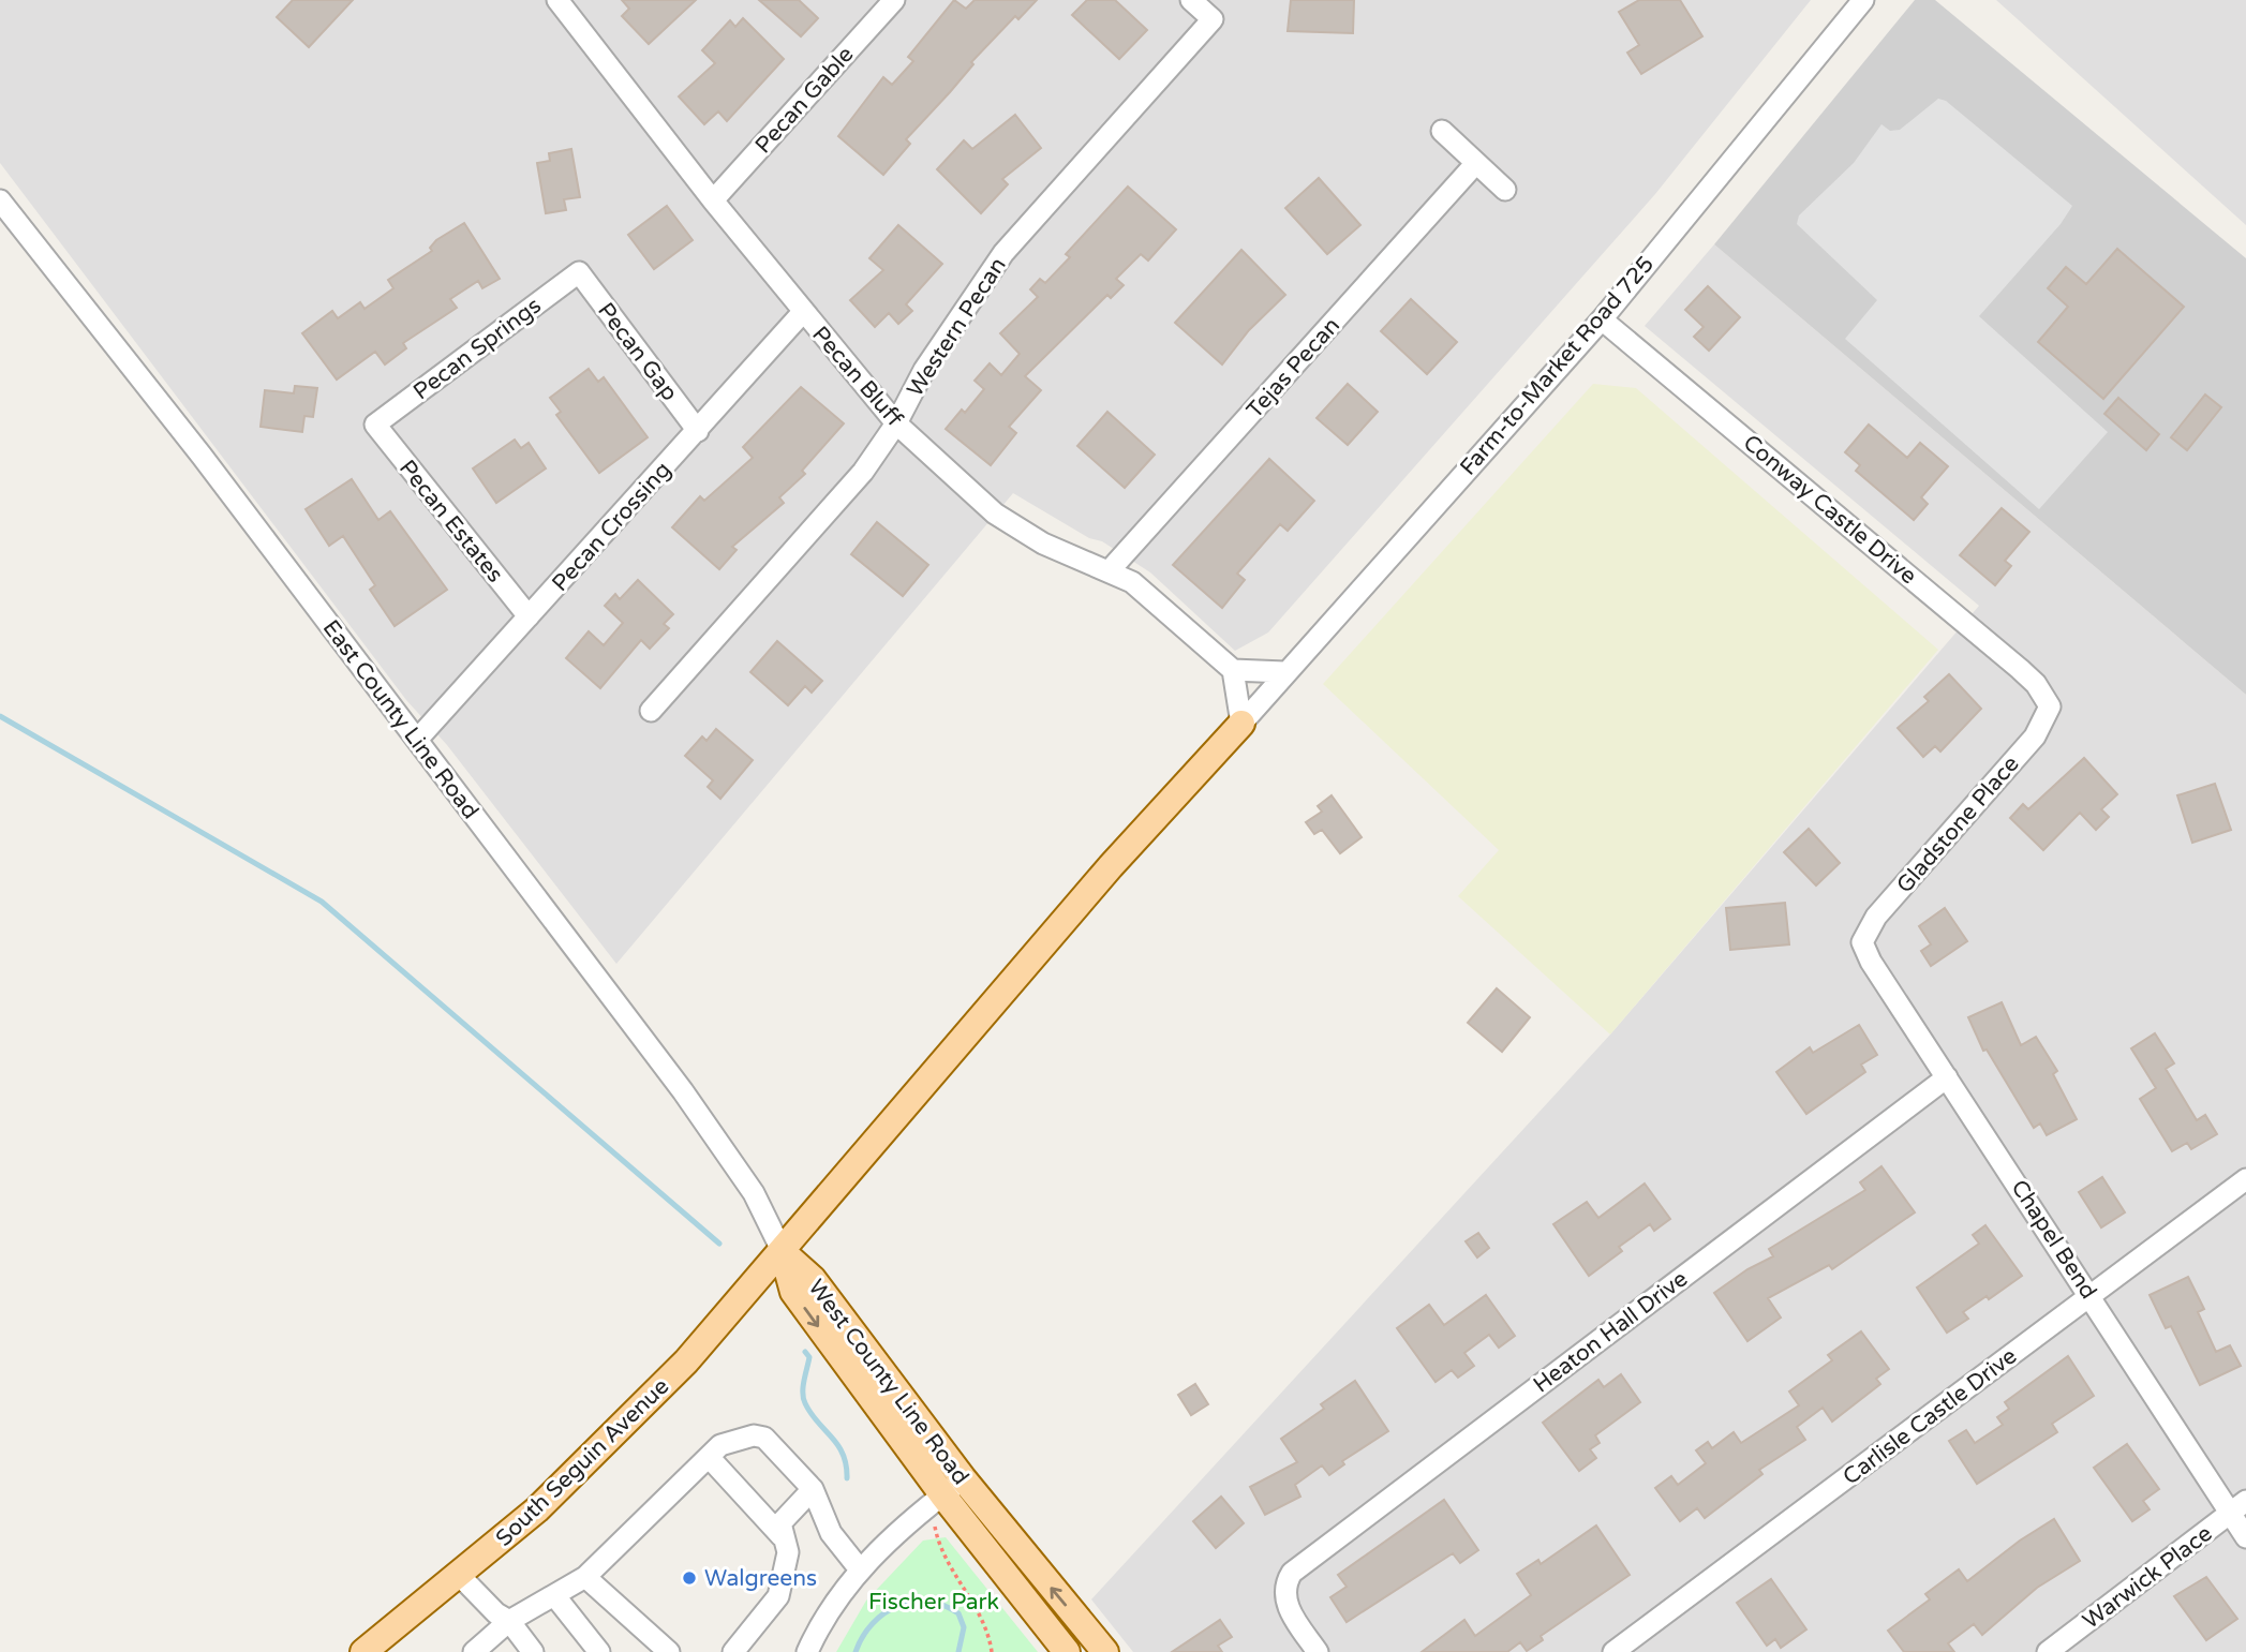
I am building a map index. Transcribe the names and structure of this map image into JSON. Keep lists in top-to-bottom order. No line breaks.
{"streets":{"main road":["West County Line Road","South Seguin Avenue"],"street":["Pecan Gable","Western Pecan","Pecan Springs","Pecan Gap","Farm-to-Market Road 725","Tejas Pecan","Pecan Bluff","Conway Castle Drive","Pecan Estates","Pecan Crossing","East County Line Road","Gladstone Place","Chapel Bend","Heaton Hall Drive","Carlisle Castle Drive","Warwick Place"]},"crossings":[["Pecan Gable","Pecan Bluff"],["Western Pecan","Pecan Bluff"],["Pecan Springs","Pecan Gap"],["Pecan Springs","Pecan Estates"],["Pecan Gap","Pecan Crossing"],["Farm-to-Market Road 725","Conway Castle Drive"],["Farm-to-Market Road 725","South Seguin Avenue"],["Tejas Pecan","Pecan Bluff"],["Pecan Bluff","Pecan Crossing"],["Conway Castle Drive","Gladstone Place"],["Pecan Estates","Pecan Crossing"],["Pecan Crossing","East County Line Road"],["East County Line Road","West County Line Road"],["East County Line Road","South Seguin Avenue"],["Gladstone Place","Chapel Bend"],["Chapel Bend","Heaton Hall Drive"],["Chapel Bend","Carlisle Castle Drive"],["Chapel Bend","Warwick Place"],["West County Line Road","South Seguin Avenue"]],"parks":["Fischer Park"],"places":["Walgreens"]}
